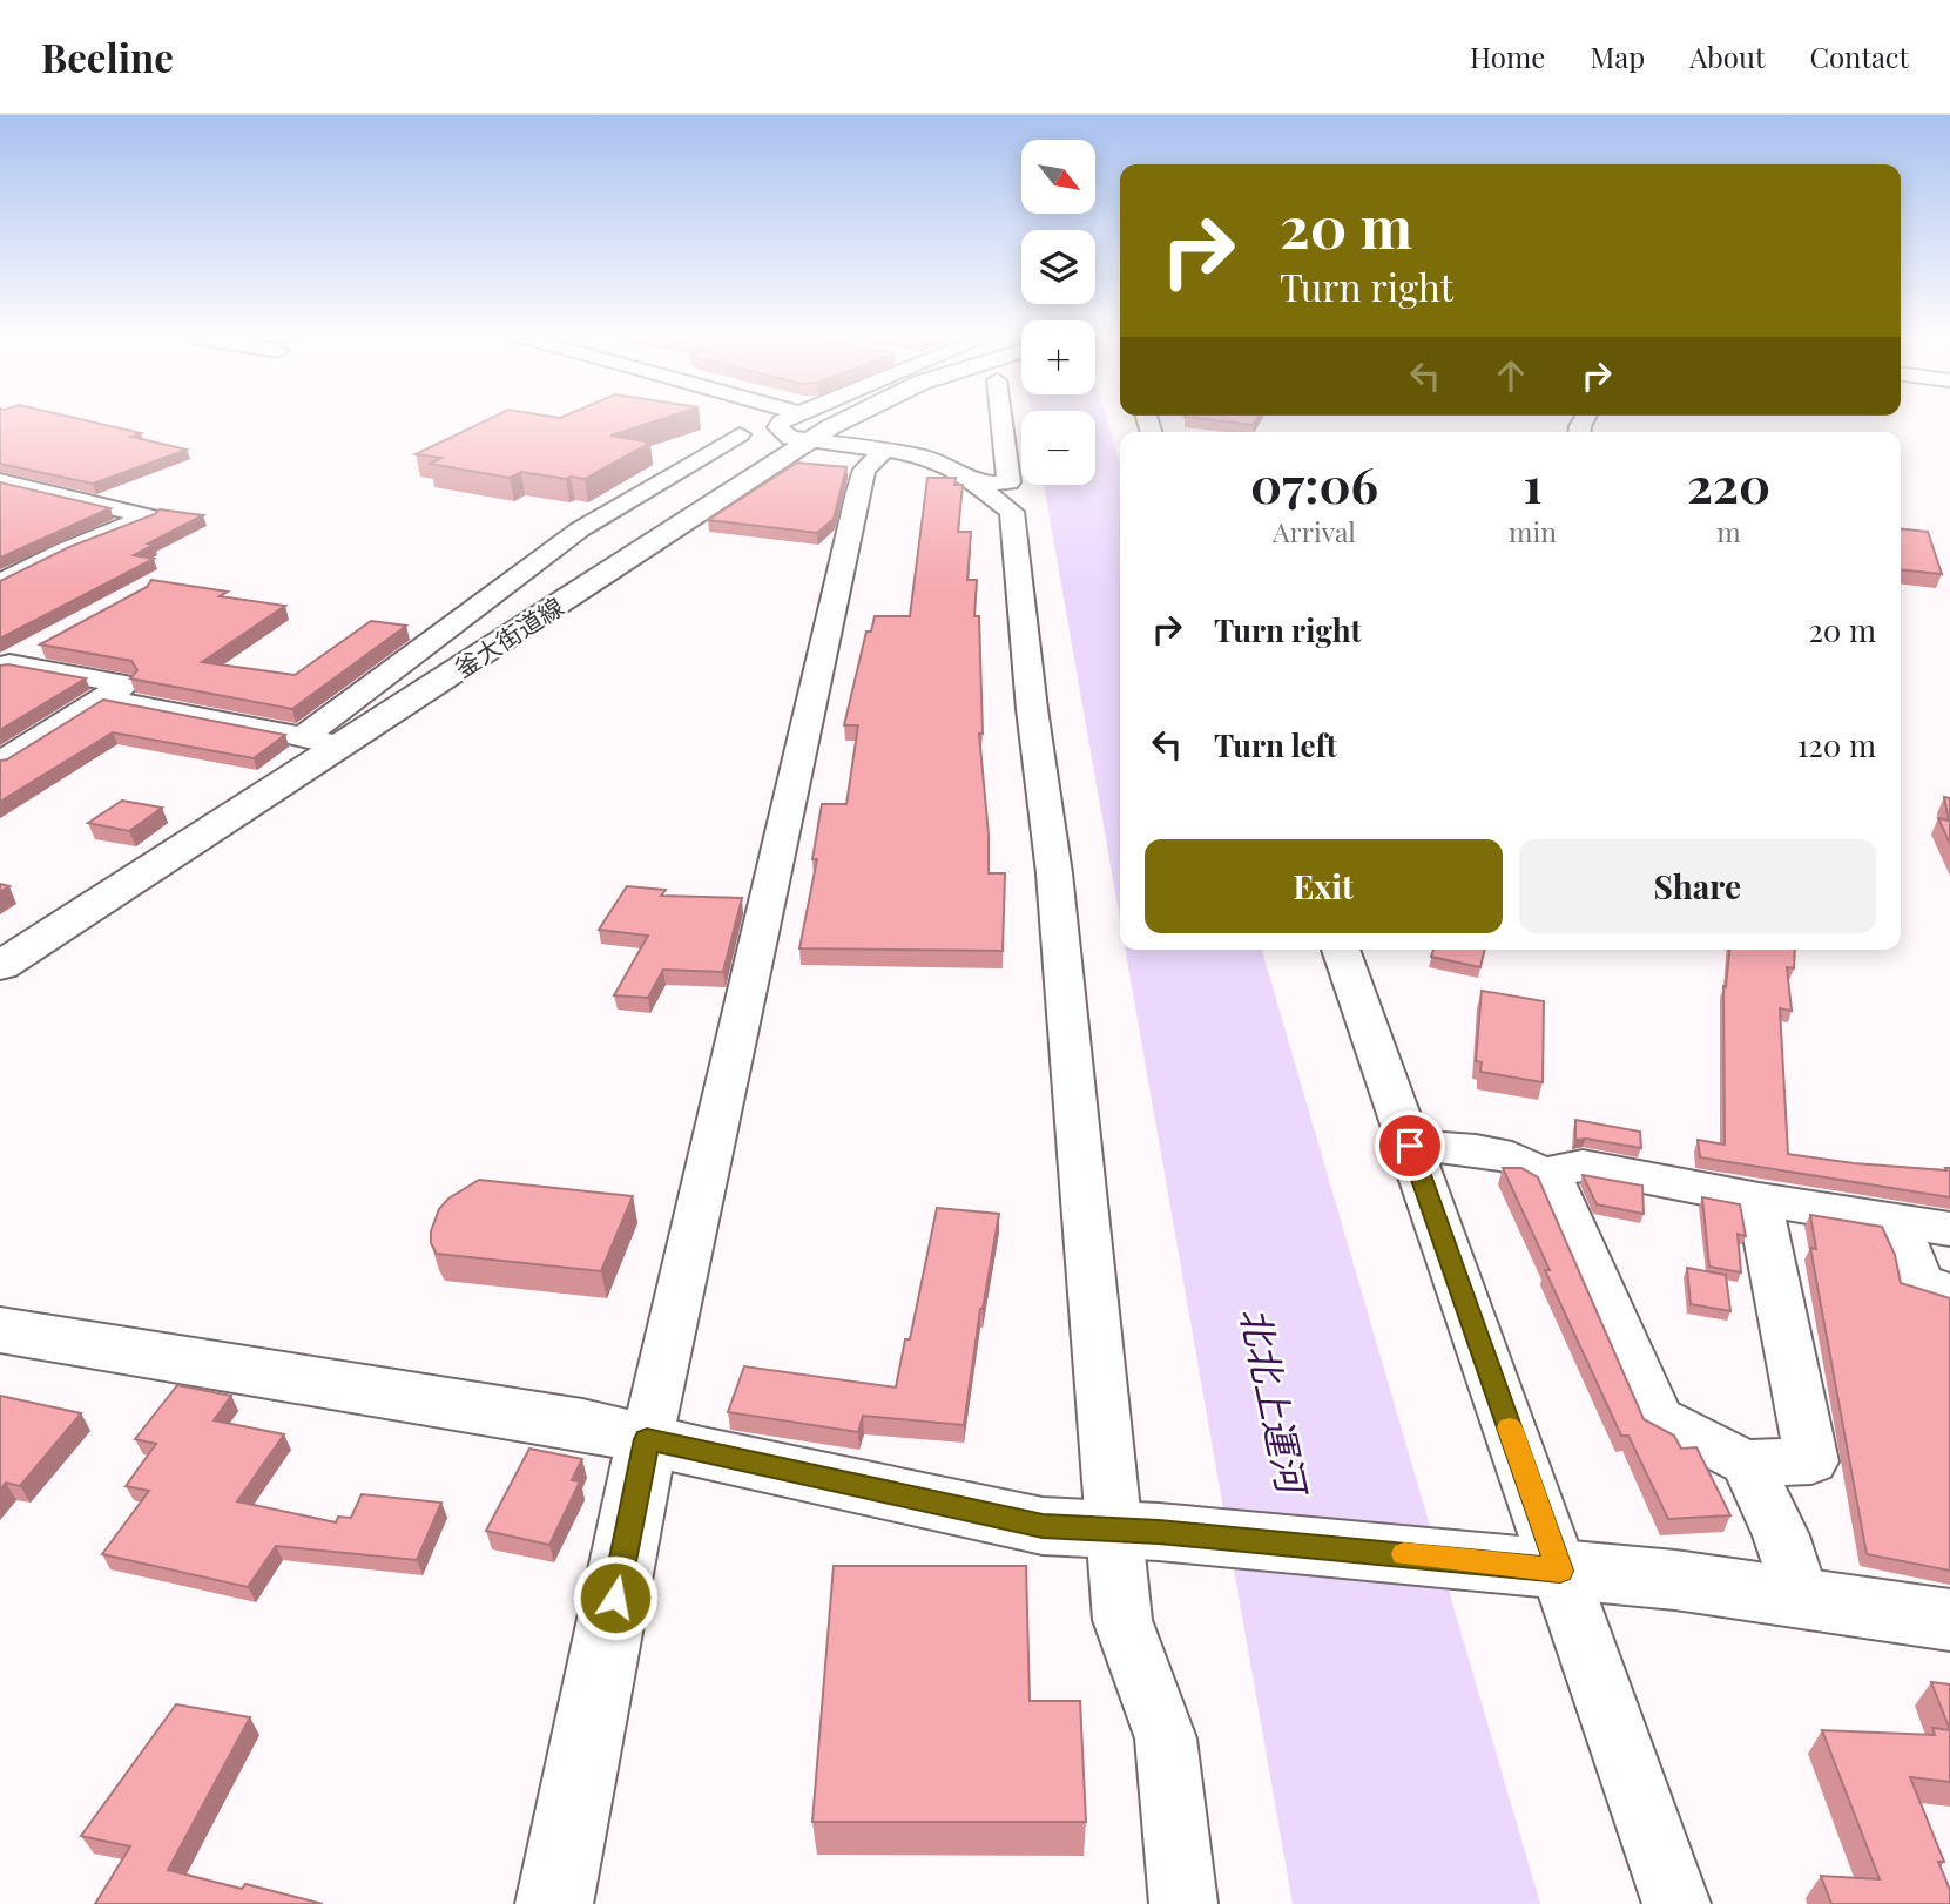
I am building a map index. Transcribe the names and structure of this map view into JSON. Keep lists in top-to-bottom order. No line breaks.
{"streets":{"street":["釜大街道線"]},"water":["北北上運河"],"north":"bottom right","page":{"header":"Beeline","nav":["Home","Map","About","Contact"],"map_buttons":["+","−"],"turn":["20 m","Turn right"],"eta":["07:06","Arrival","1","min","220","m"],"list":[{"name":"Turn right","value":"20 m"},{"name":"Turn left","value":"120 m"}],"buttons":["Exit","Share"]}}
